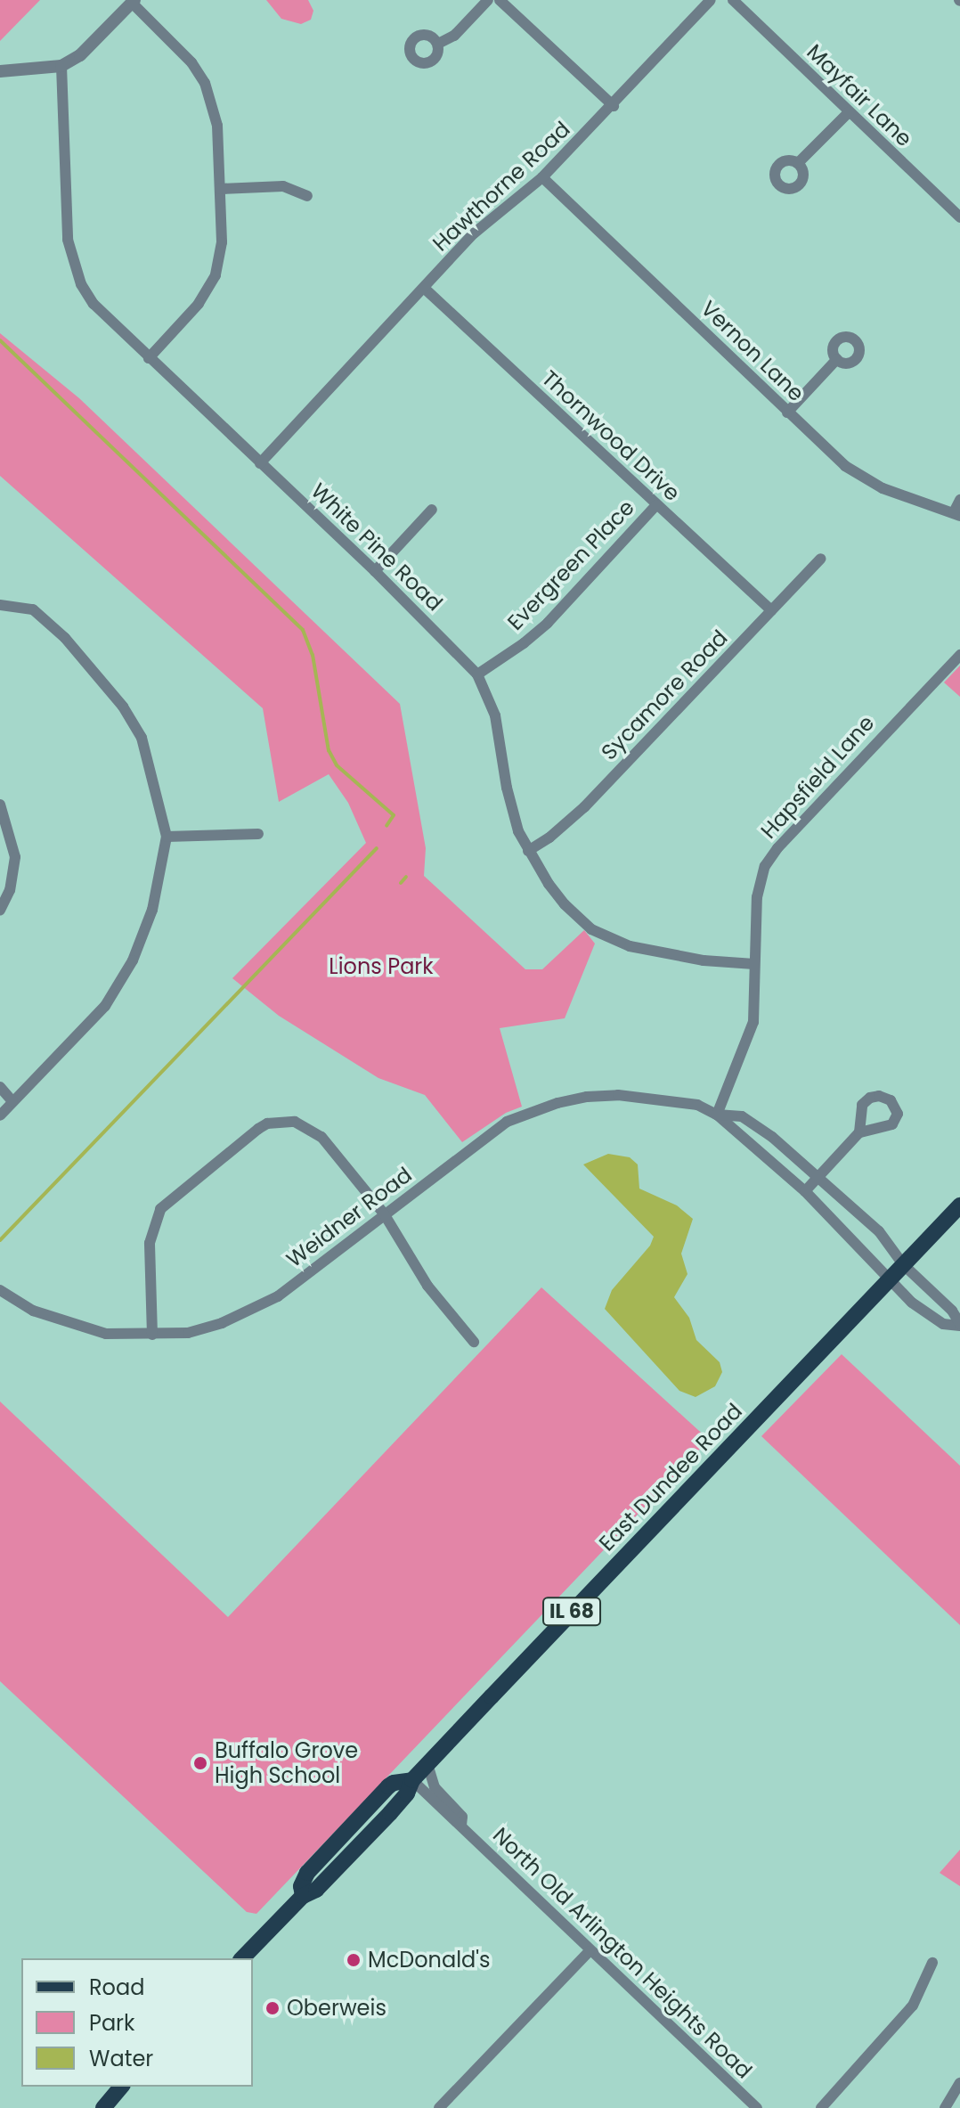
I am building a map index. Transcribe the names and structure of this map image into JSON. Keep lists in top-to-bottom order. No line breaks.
{"streets":{"main road":["East Dundee Road","IL 68"],"street":["Mayfair Lane","Hawthorne Road","Vernon Lane","Thornwood Drive","White Pine Road","Evergreen Place","Sycamore Road","Hapsfield Lane","Weidner Road","North Old Arlington Heights Road"]},"crossings":[["Hawthorne Road","Vernon Lane"],["Hawthorne Road","Thornwood Drive"],["Hawthorne Road","White Pine Road"],["Thornwood Drive","Evergreen Place"],["Thornwood Drive","Sycamore Road"],["White Pine Road","Evergreen Place"],["White Pine Road","Sycamore Road"],["White Pine Road","Hapsfield Lane"],["Hapsfield Lane","Weidner Road"],["Weidner Road","East Dundee Road"],["East Dundee Road","North Old Arlington Heights Road"]],"parks":["Lions Park"],"places":["Buffalo Grove High School","McDonald's","Oberweis"],"legend":["Road","Park","Water"]}
